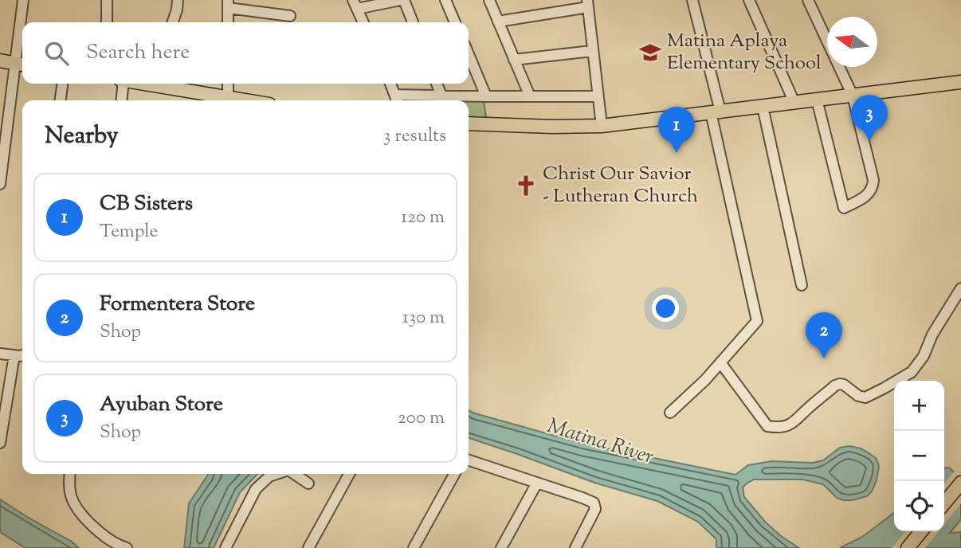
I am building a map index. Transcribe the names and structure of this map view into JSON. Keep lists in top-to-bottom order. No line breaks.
{"water":["Matina River"],"places":{"school or university":["Matina Aplaya Elementary School"],"church":["Christ Our Savior - Lutheran Church"]},"north":"left","page":{"search":"Search here","pins":["3","1","2"],"heading":["Nearby","3 results"],"list":[{"mark":"1","name":"CB Sisters","note":"Temple","value":"120 m"},{"mark":"2","name":"Formentera Store","note":"Shop","value":"130 m"},{"mark":"3","name":"Ayuban Store","note":"Shop","value":"200 m"}],"map_buttons":["+","−"]}}
